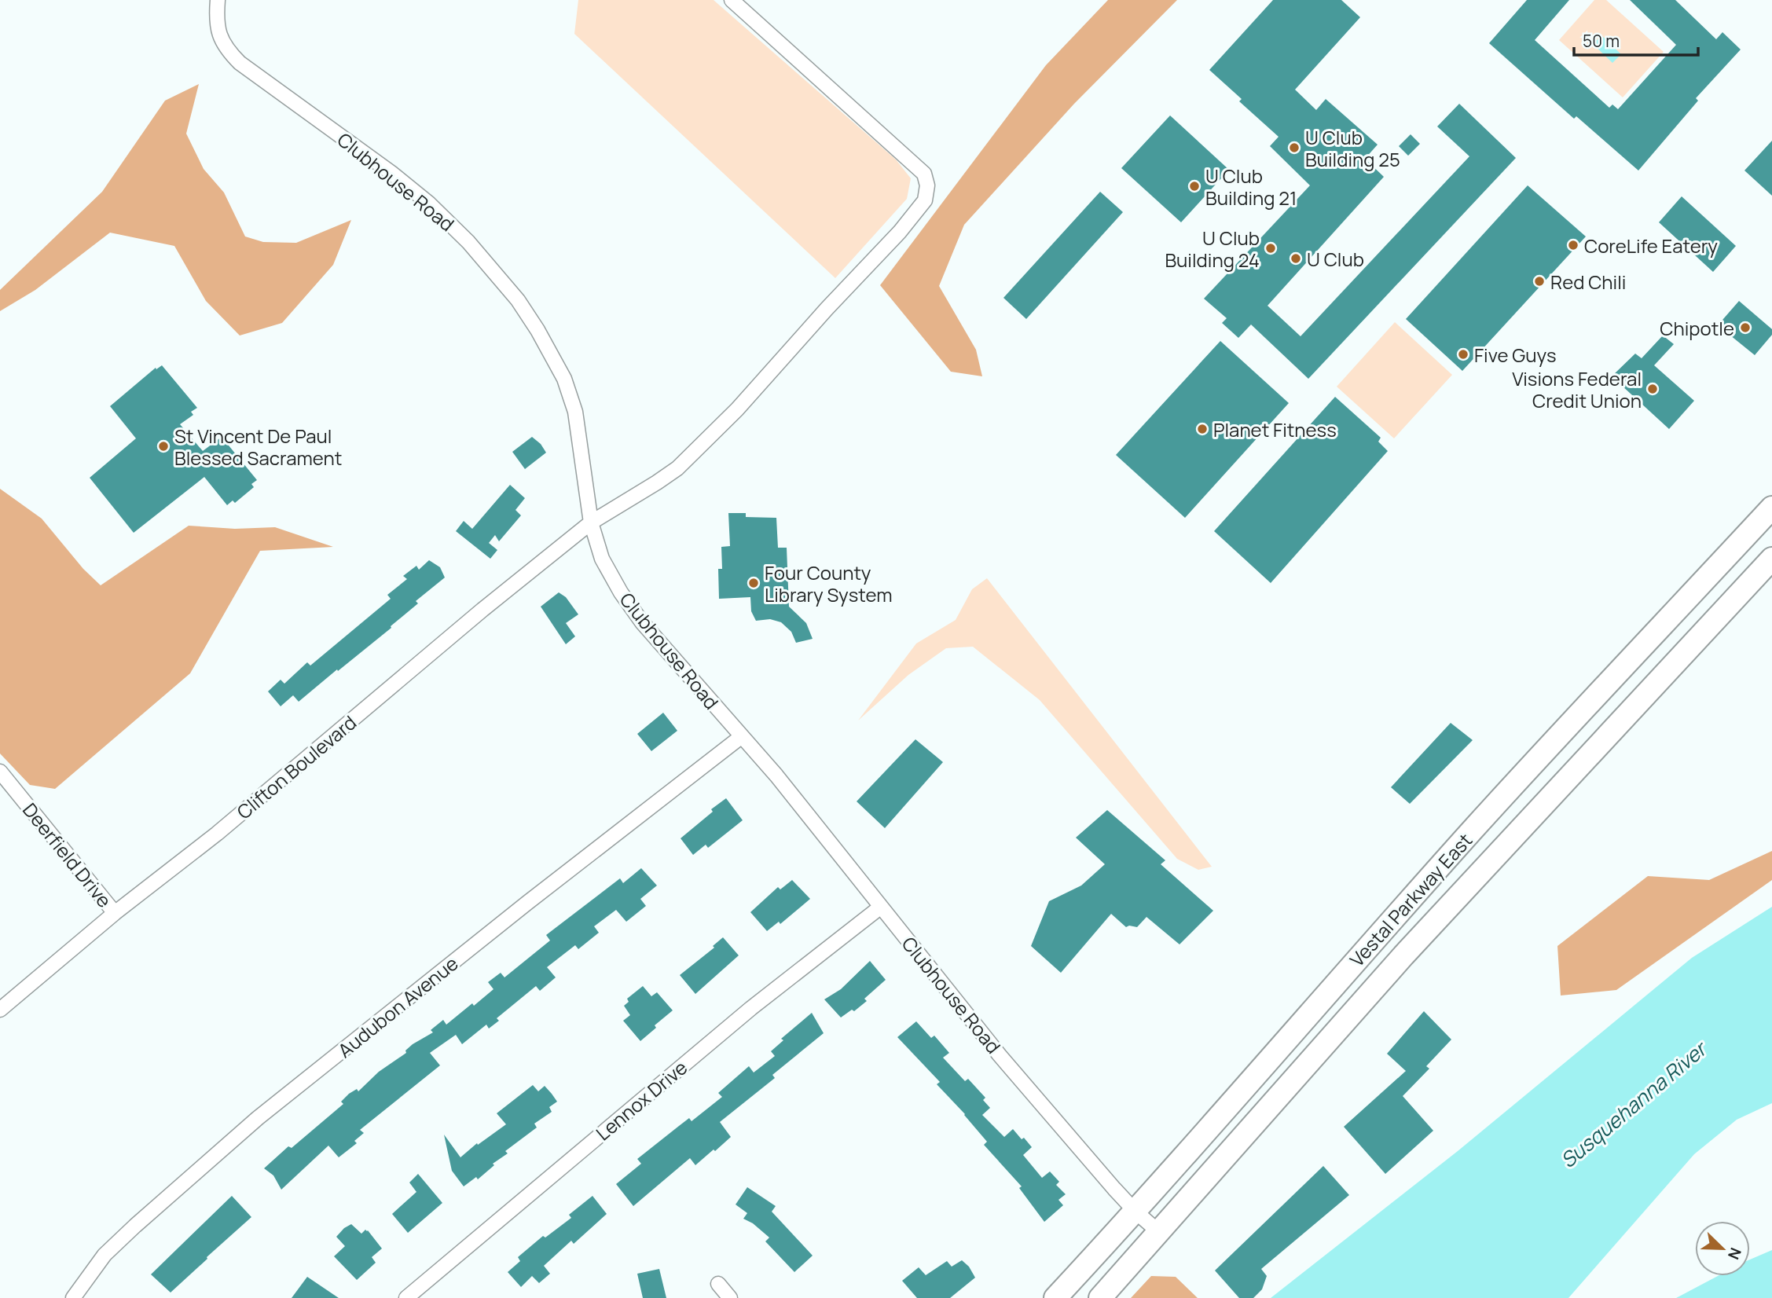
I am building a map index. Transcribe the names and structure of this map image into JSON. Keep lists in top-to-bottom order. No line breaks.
{"streets":{"main road":["Vestal Parkway East"],"street":["Clubhouse Road","Clifton Boulevard","Deerfield Drive","Audubon Avenue","Lennox Drive"]},"crossings":[["Clubhouse Road","Clifton Boulevard"],["Clubhouse Road","Vestal Parkway East"],["Clubhouse Road","Audubon Avenue"],["Clubhouse Road","Lennox Drive"],["Clifton Boulevard","Deerfield Drive"]],"water":["Susquehanna River"],"places":["U Club Building 25","U Club Building 21","CoreLife Eatery","U Club Building 24","U Club","Red Chili","Chipotle","Five Guys","Visions Federal Credit Union","Planet Fitness","St Vincent De Paul Blessed Sacrament","Four County Library System"],"scale_bar":"50 m","north":"bottom right"}
